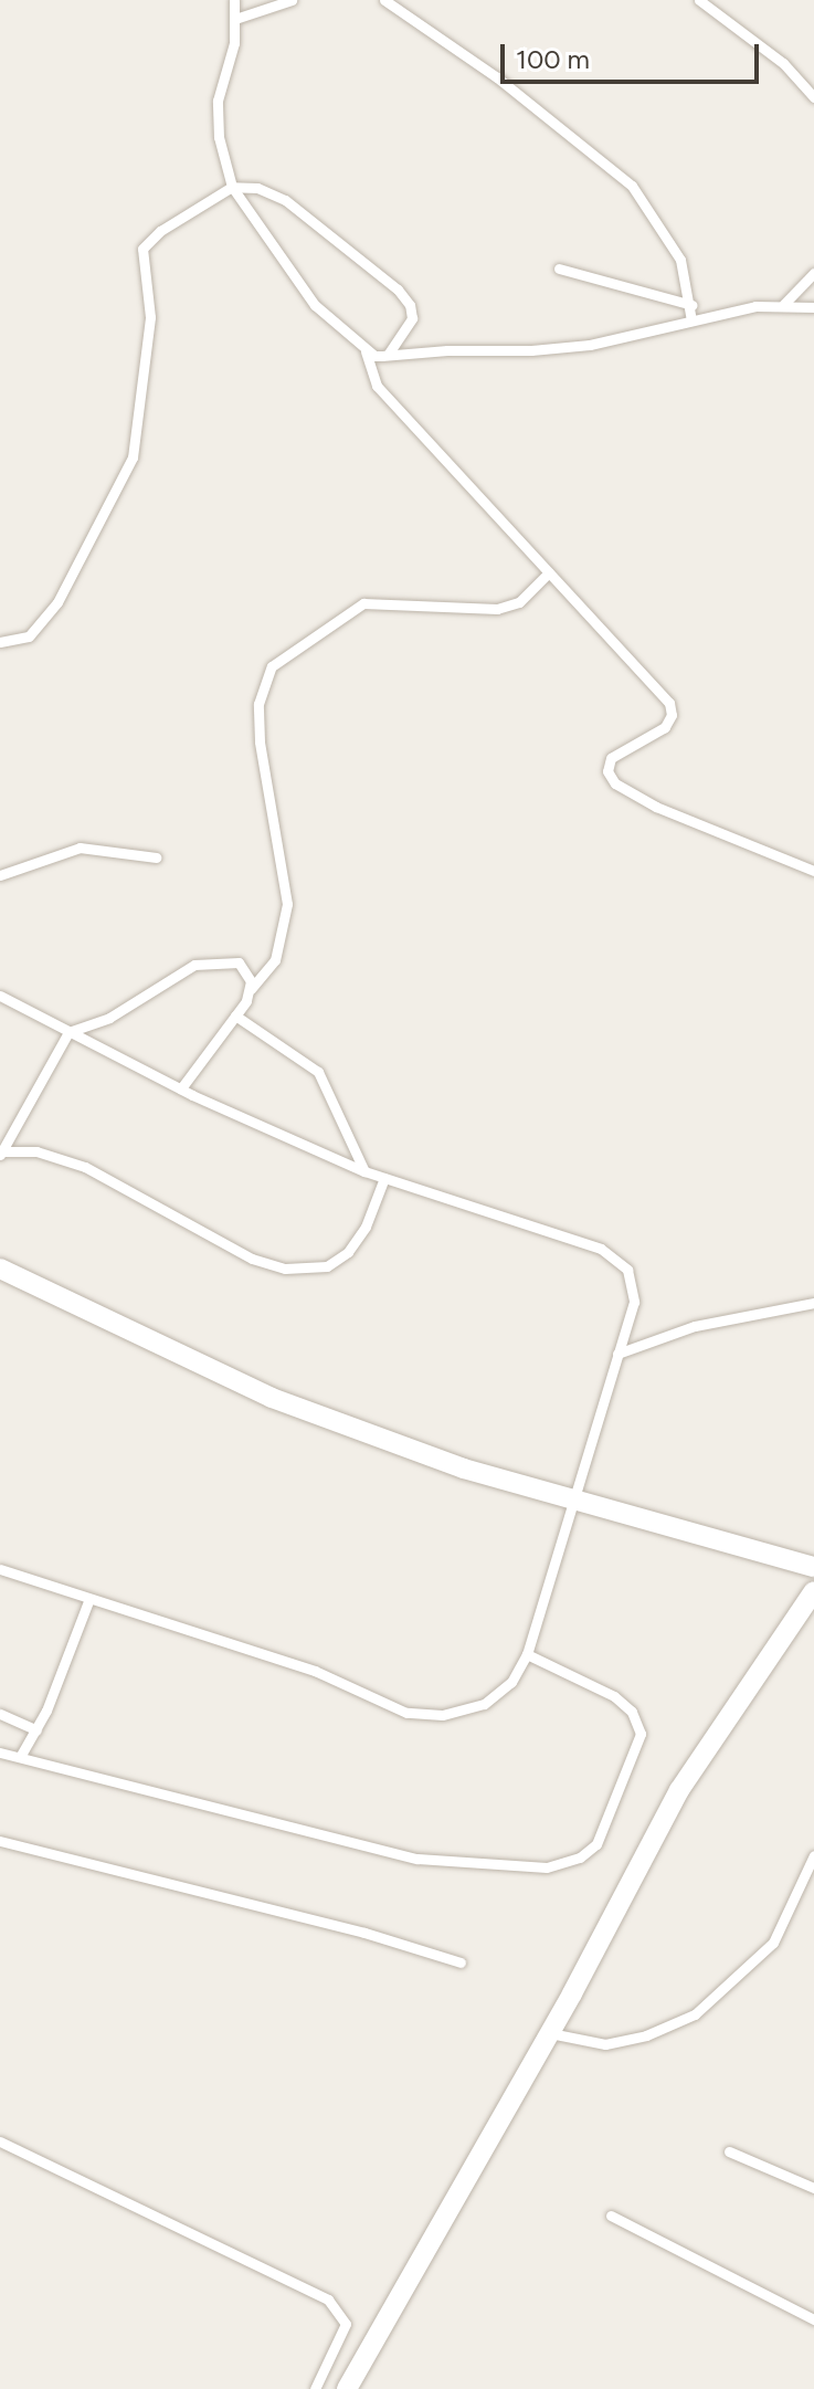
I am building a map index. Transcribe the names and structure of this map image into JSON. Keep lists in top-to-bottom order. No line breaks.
{"scale_bar":"100 m"}
